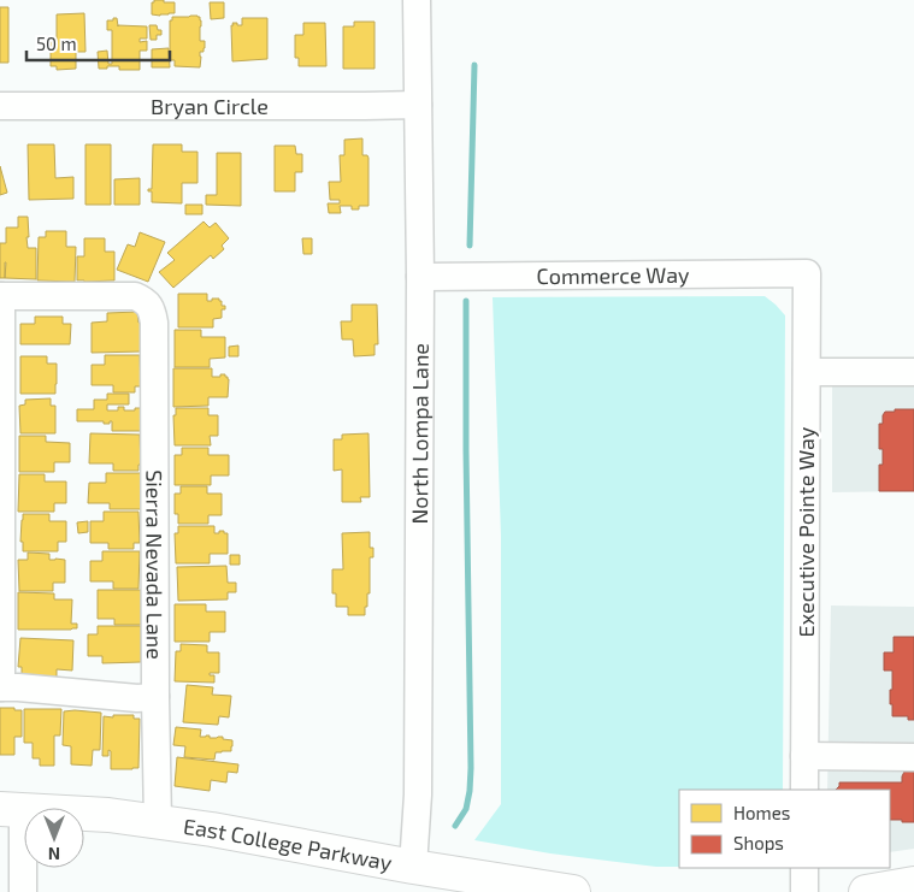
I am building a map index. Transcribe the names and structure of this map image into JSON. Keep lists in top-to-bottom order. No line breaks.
{"streets":{"main road":["East College Parkway"],"street":["Bryan Circle","Commerce Way","North Lompa Lane","Executive Pointe Way","Sierra Nevada Lane"]},"crossings":[["Bryan Circle","North Lompa Lane"],["Commerce Way","North Lompa Lane"],["Commerce Way","Executive Pointe Way"],["North Lompa Lane","East College Parkway"],["Sierra Nevada Lane","East College Parkway"]],"legend":["Homes","Shops"],"scale_bar":"50 m","north":"bottom"}
